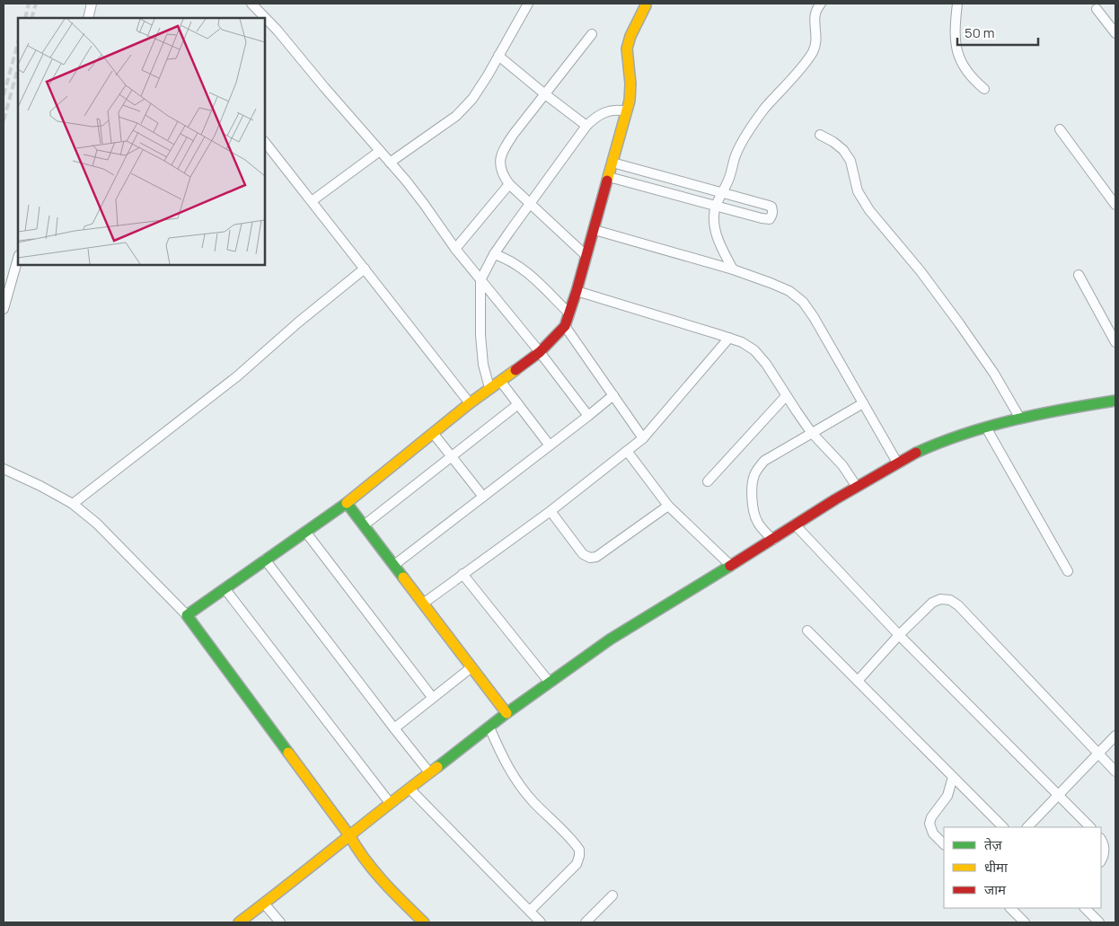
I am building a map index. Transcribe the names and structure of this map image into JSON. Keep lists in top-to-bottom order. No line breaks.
{"legend":["तेज़","धीमा","जाम"],"scale_bar":"50 m"}
